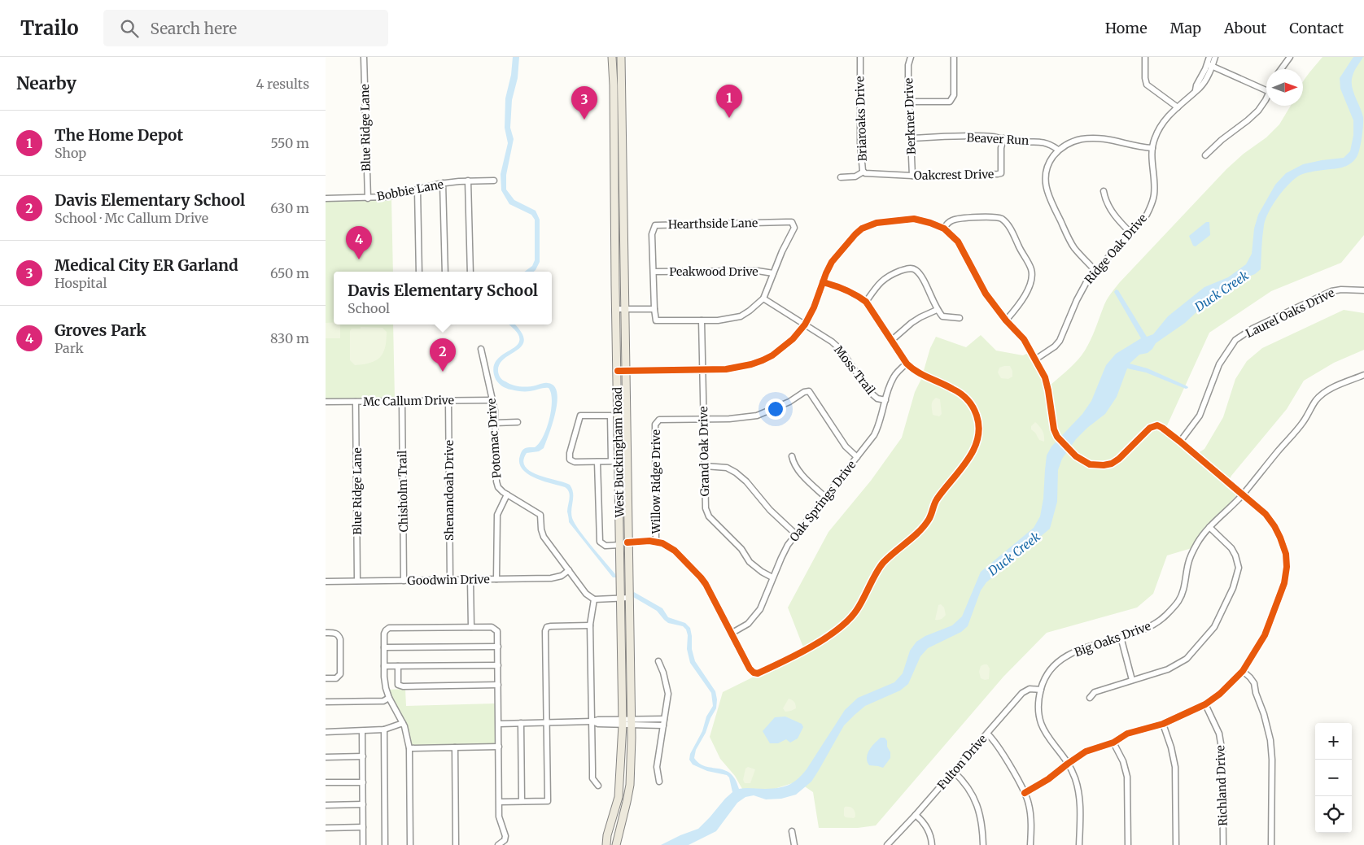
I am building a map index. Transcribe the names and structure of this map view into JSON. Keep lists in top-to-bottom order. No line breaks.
{"streets":{"main road":["West Buckingham Road"],"street":["Berkner Drive","Briaroaks Drive","Blue Ridge Lane","Beaver Run","Oakcrest Drive","Bobbie Lane","Hearthside Lane","Ridge Oak Drive","Peakwood Drive","Laurel Oaks Drive","Moss Trail","Mc Callum Drive","Potomac Drive","Grand Oak Drive","Willow Ridge Drive","Shenandoah Drive","Chisholm Trail","Oak Springs Drive","Goodwin Drive","Big Oaks Drive","Fulton Drive","Richland Drive"]},"crossings":[["Berkner Drive","Beaver Run"],["Berkner Drive","Oakcrest Drive"],["Briaroaks Drive","Oakcrest Drive"],["Blue Ridge Lane","Bobbie Lane"],["Blue Ridge Lane","Mc Callum Drive"],["Blue Ridge Lane","Goodwin Drive"],["Beaver Run","Oakcrest Drive"],["Beaver Run","Ridge Oak Drive"],["Hearthside Lane","Peakwood Drive"],["Hearthside Lane","Grand Oak Drive"],["Moss Trail","Oak Springs Drive"],["Mc Callum Drive","Potomac Drive"],["Mc Callum Drive","Shenandoah Drive"],["Mc Callum Drive","Chisholm Trail"],["Potomac Drive","Goodwin Drive"],["Grand Oak Drive","Willow Ridge Drive"],["Grand Oak Drive","Oak Springs Drive"],["Shenandoah Drive","Goodwin Drive"],["Chisholm Trail","Goodwin Drive"],["Big Oaks Drive","Fulton Drive"]],"water":["Duck Creek"],"north":"right","page":{"header":"Trailo","search":"Search here","nav":["Home","Map","About","Contact"],"heading":["Nearby","4 results"],"pins":["1","3","4","2"],"list":[{"mark":"1","name":"The Home Depot","note":"Shop","value":"550 m"},{"mark":"2","name":"Davis Elementary School","note":"School · Mc Callum Drive","value":"630 m"},{"mark":"3","name":"Medical City ER Garland","note":"Hospital","value":"650 m"},{"mark":"4","name":"Groves Park","note":"Park","value":"830 m"}],"popup":["Davis Elementary School","School"],"map_buttons":["+","−"]}}
